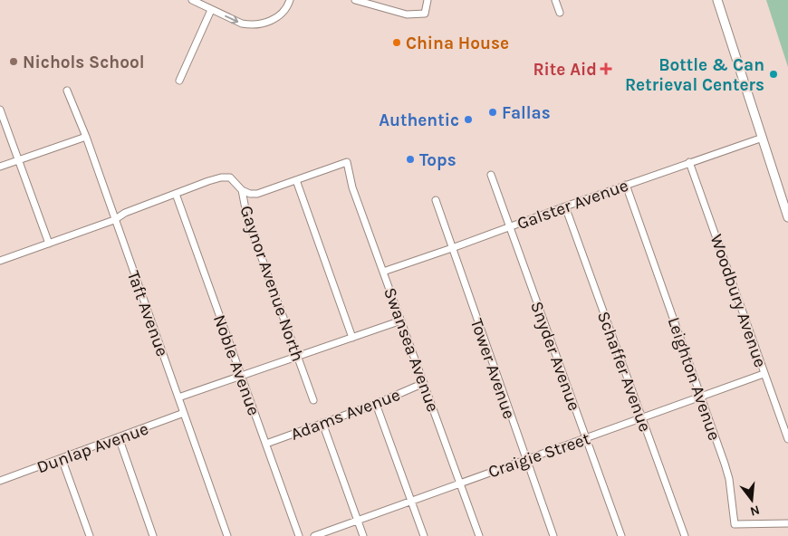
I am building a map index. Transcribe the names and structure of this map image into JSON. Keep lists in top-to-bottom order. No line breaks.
{"streets":{"street":["Galster Avenue","Gaynor Avenue North","Woodbury Avenue","Taft Avenue","Swansea Avenue","Snyder Avenue","Noble Avenue","Tower Avenue","Schaffer Avenue","Leighton Avenue","Adams Avenue","Dunlap Avenue","Craigie Street"]},"crossings":[["Galster Avenue","Woodbury Avenue"],["Galster Avenue","Swansea Avenue"],["Galster Avenue","Snyder Avenue"],["Galster Avenue","Tower Avenue"],["Galster Avenue","Schaffer Avenue"],["Galster Avenue","Leighton Avenue"],["Gaynor Avenue North","Noble Avenue"],["Woodbury Avenue","Craigie Street"],["Taft Avenue","Dunlap Avenue"],["Swansea Avenue","Adams Avenue"],["Swansea Avenue","Craigie Street"],["Snyder Avenue","Craigie Street"],["Noble Avenue","Adams Avenue"],["Tower Avenue","Craigie Street"],["Schaffer Avenue","Craigie Street"],["Leighton Avenue","Craigie Street"]],"places":{"other":["China House","Nichols School","Bottle & Can Retrieval Centers","Fallas","Authentic","Tops"],"health":["Rite Aid"]},"north":"bottom"}
